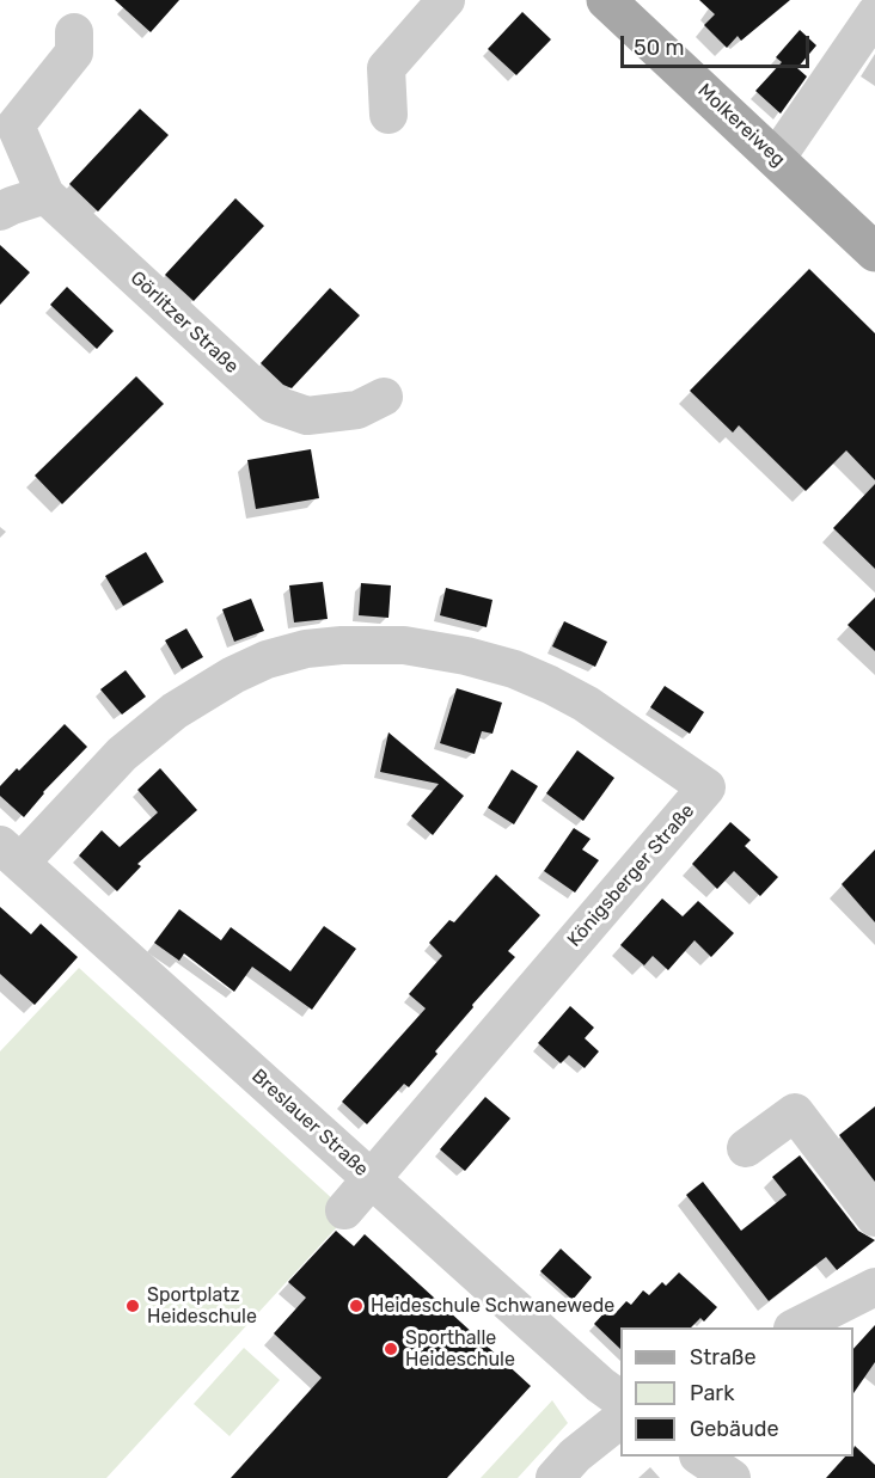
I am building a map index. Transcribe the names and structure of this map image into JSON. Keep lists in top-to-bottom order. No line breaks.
{"streets":{"main road":["Molkereiweg"],"street":["Görlitzer Straße","Königsberger Straße","Breslauer Straße"]},"crossings":[["Königsberger Straße","Breslauer Straße"]],"places":["Sportplatz Heideschule","Heideschule Schwanewede","Sporthalle Heideschule"],"legend":["Straße","Park","Gebäude"],"scale_bar":"50 m"}
